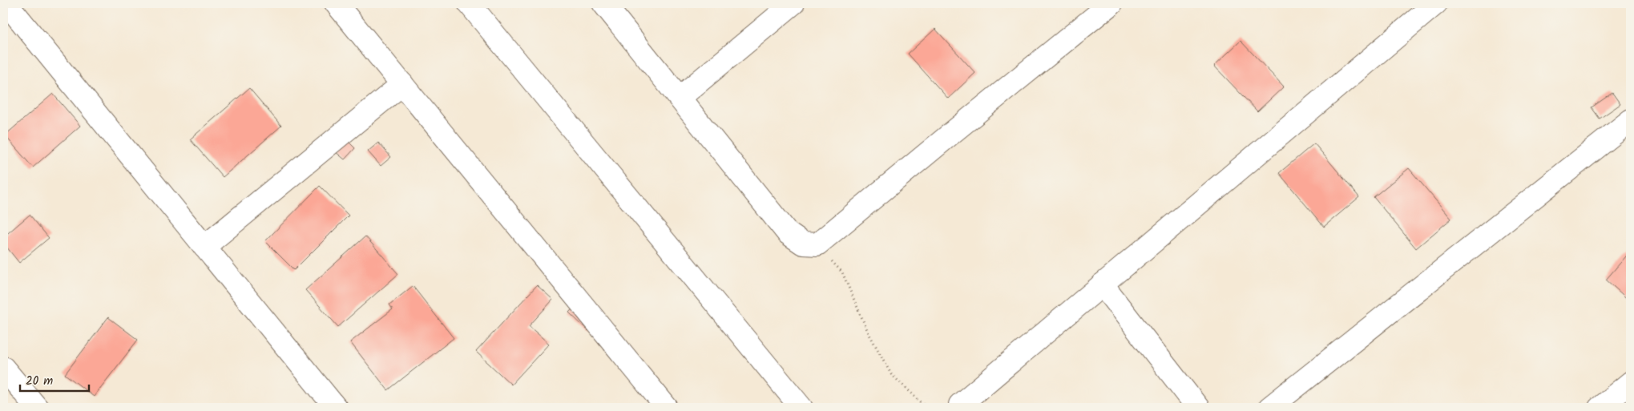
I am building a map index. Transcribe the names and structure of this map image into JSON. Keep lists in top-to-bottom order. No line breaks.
{"scale_bar":"20 m"}
